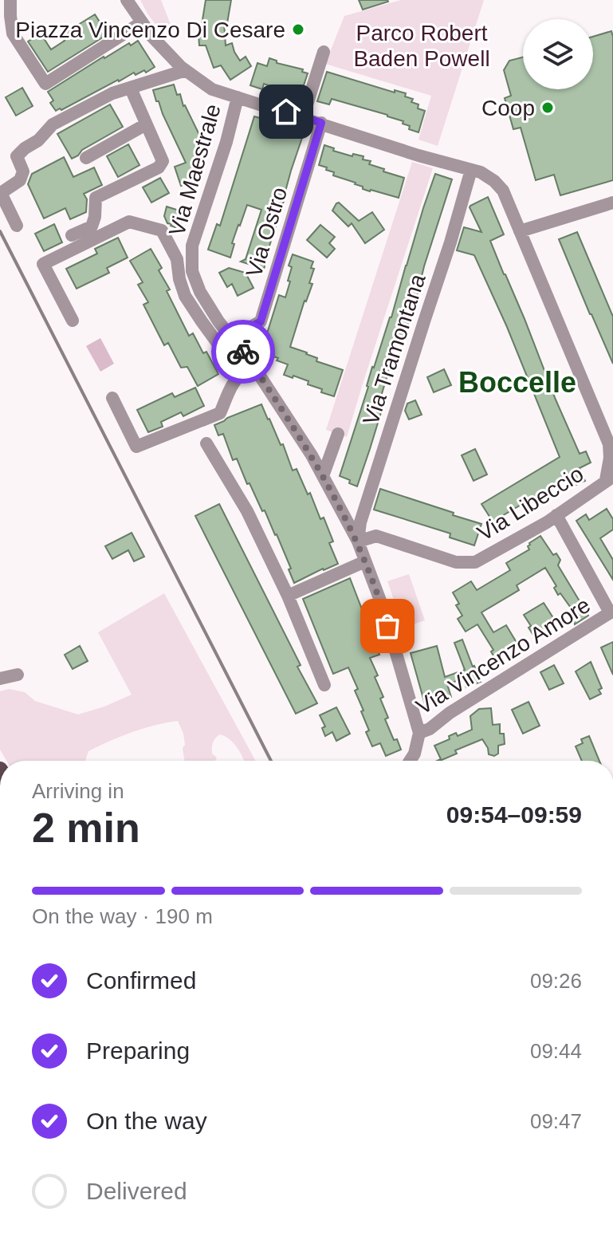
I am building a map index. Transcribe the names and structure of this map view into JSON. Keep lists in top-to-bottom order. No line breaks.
{"streets":{"street":["Via Maestrale","Via Ostro","Via Tramontana","Via Libeccio","Via Vincenzo Amore"]},"crossings":[["Via Maestrale","Via Ostro"],["Via Maestrale","Via Tramontana"],["Via Maestrale","Via Libeccio"],["Via Maestrale","Via Vincenzo Amore"],["Via Tramontana","Via Libeccio"]],"districts":["Boccelle"],"parks":["Parco Robert Baden Powell"],"places":["Piazza Vincenzo Di Cesare","Coop"],"page":{"heading":["2 min","Arriving in","09:54–09:59"],"bar":"On the way · 190 m","list":[["Confirmed","09:26"],["Preparing","09:44"],["On the way","09:47"],"Delivered"]}}
